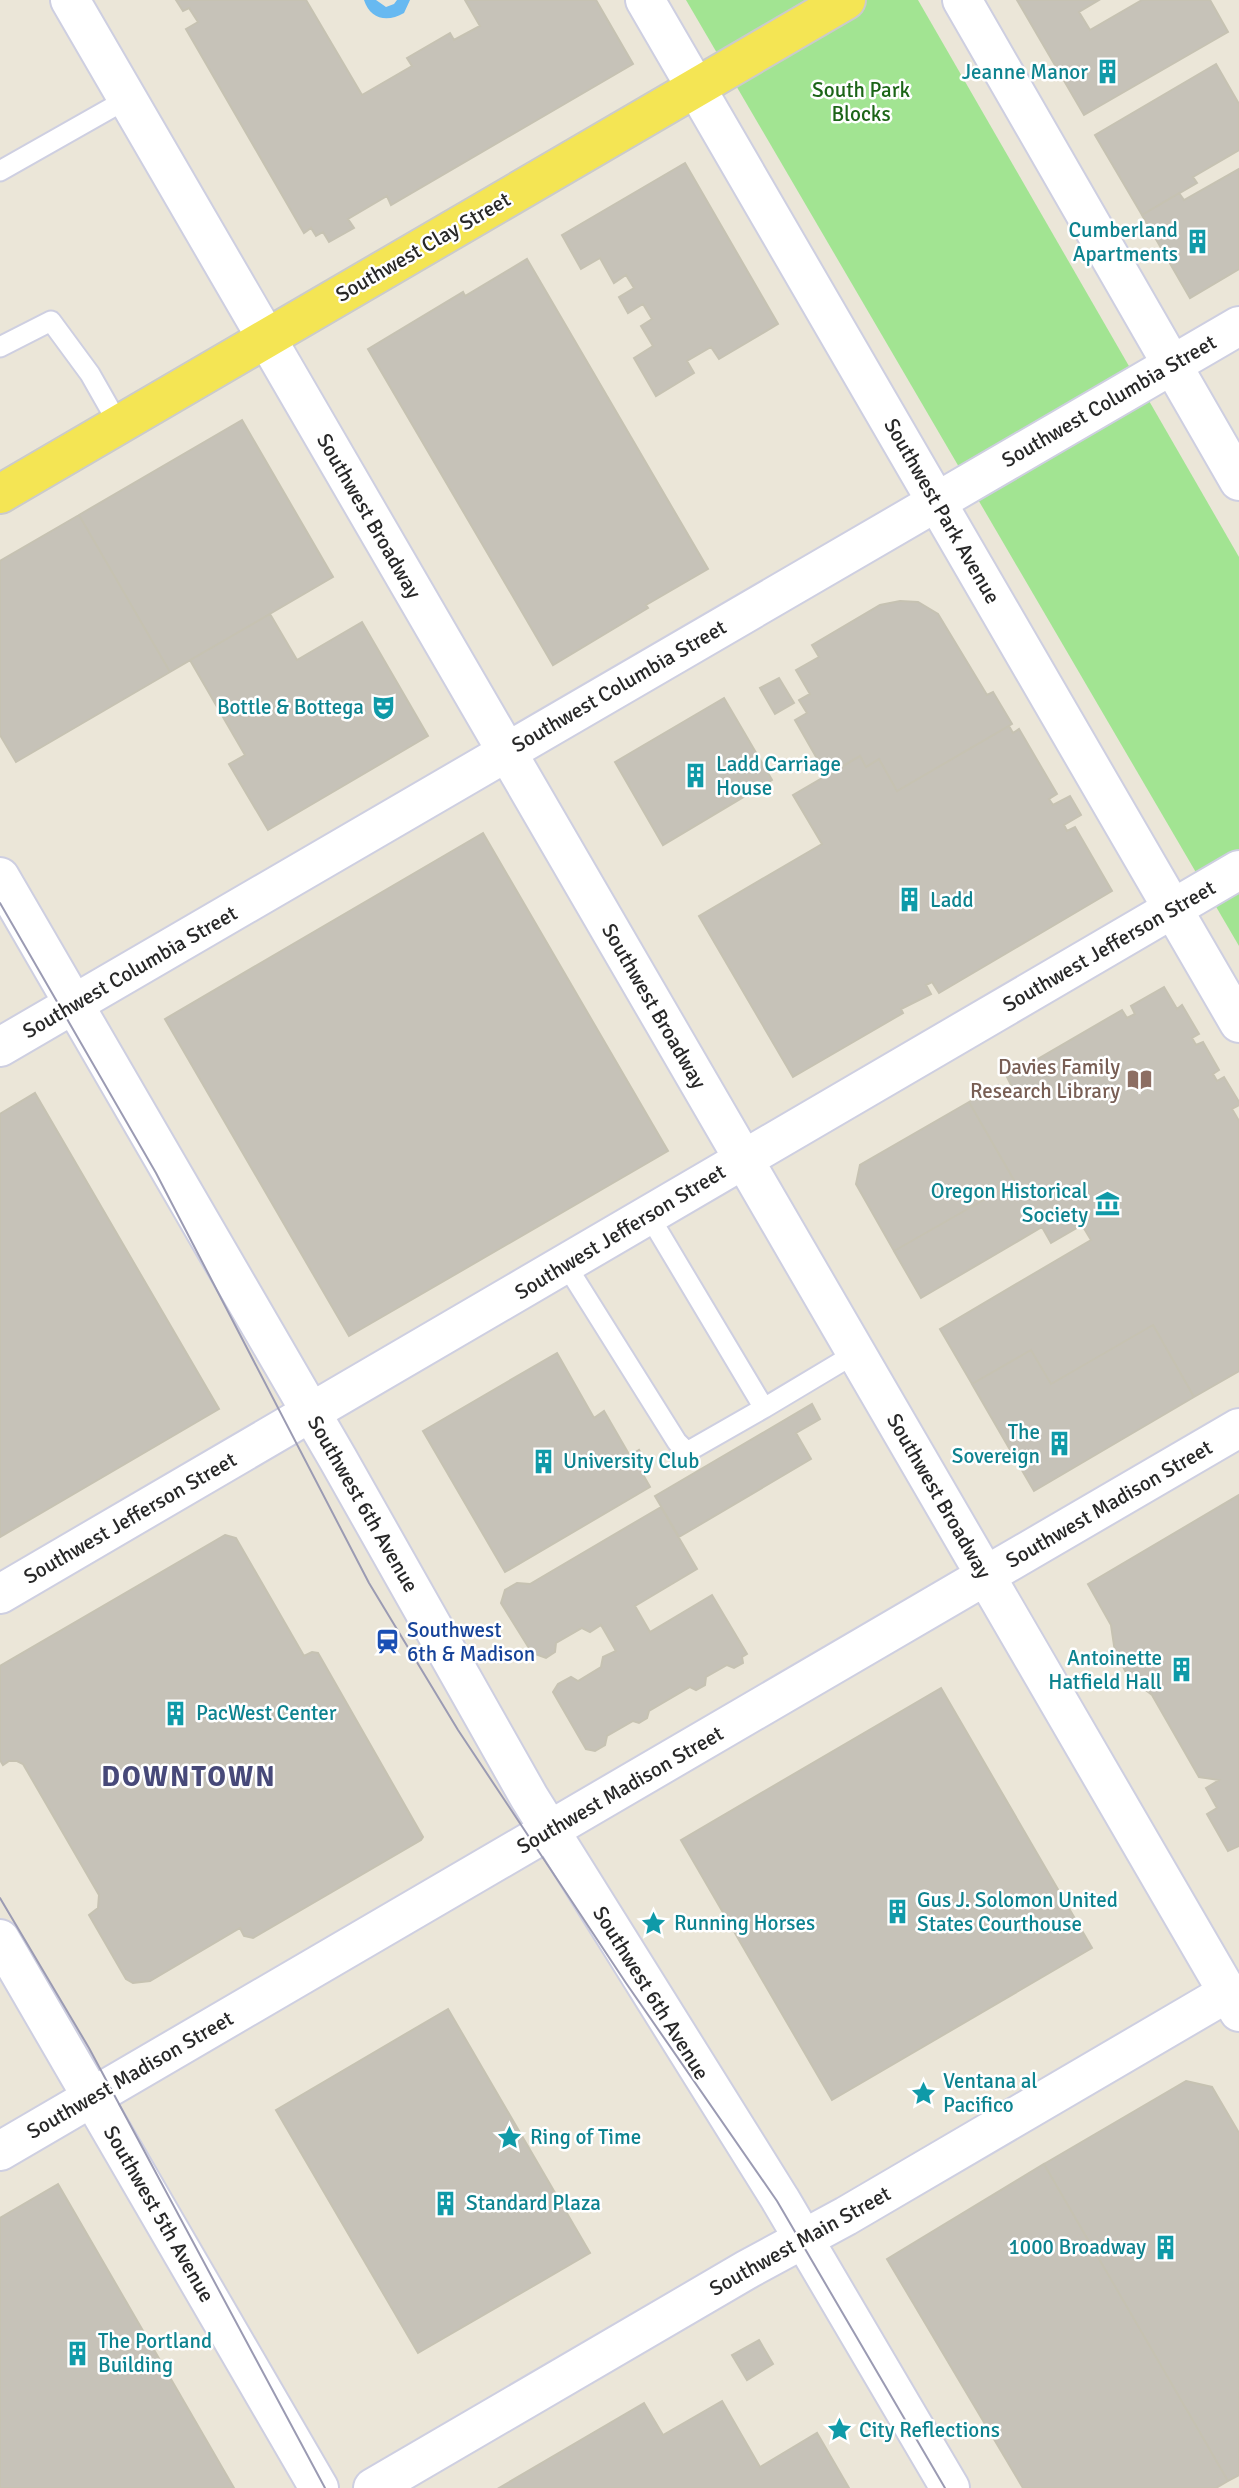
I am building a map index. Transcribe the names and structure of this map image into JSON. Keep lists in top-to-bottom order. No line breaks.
{"streets":{"main road":["Southwest Clay Street","Southwest Columbia Street","Southwest Park Avenue","Southwest Broadway","Southwest Jefferson Street","Southwest 6th Avenue","Southwest Madison Street","Southwest 5th Avenue","Southwest Main Street"]},"crossings":[["Southwest Clay Street","Southwest Park Avenue"],["Southwest Clay Street","Southwest Broadway"],["Southwest Columbia Street","Southwest Park Avenue"],["Southwest Columbia Street","Southwest Broadway"],["Southwest Columbia Street","Southwest 6th Avenue"],["Southwest Park Avenue","Southwest Jefferson Street"],["Southwest Broadway","Southwest Jefferson Street"],["Southwest Broadway","Southwest Madison Street"],["Southwest Broadway","Southwest Main Street"],["Southwest Jefferson Street","Southwest 6th Avenue"],["Southwest 6th Avenue","Southwest Madison Street"],["Southwest 6th Avenue","Southwest Main Street"],["Southwest Madison Street","Southwest 5th Avenue"]],"districts":["DOWNTOWN"],"parks":["South Park Blocks"],"places":{"building":["Jeanne Manor","Cumberland Apartments","Ladd Carriage House","Ladd","The Sovereign","University Club","Antoinette Hatfield Hall","PacWest Center","Gus J. Solomon United States Courthouse","Standard Plaza","1000 Broadway","The Portland Building"],"theatre":["Bottle & Bottega"],"library":["Davies Family Research Library"],"museum":["Oregon Historical Society"],"station":["Southwest 6th & Madison"],"place":["Running Horses","Ventana al Pacifico","Ring of Time","City Reflections"]}}
